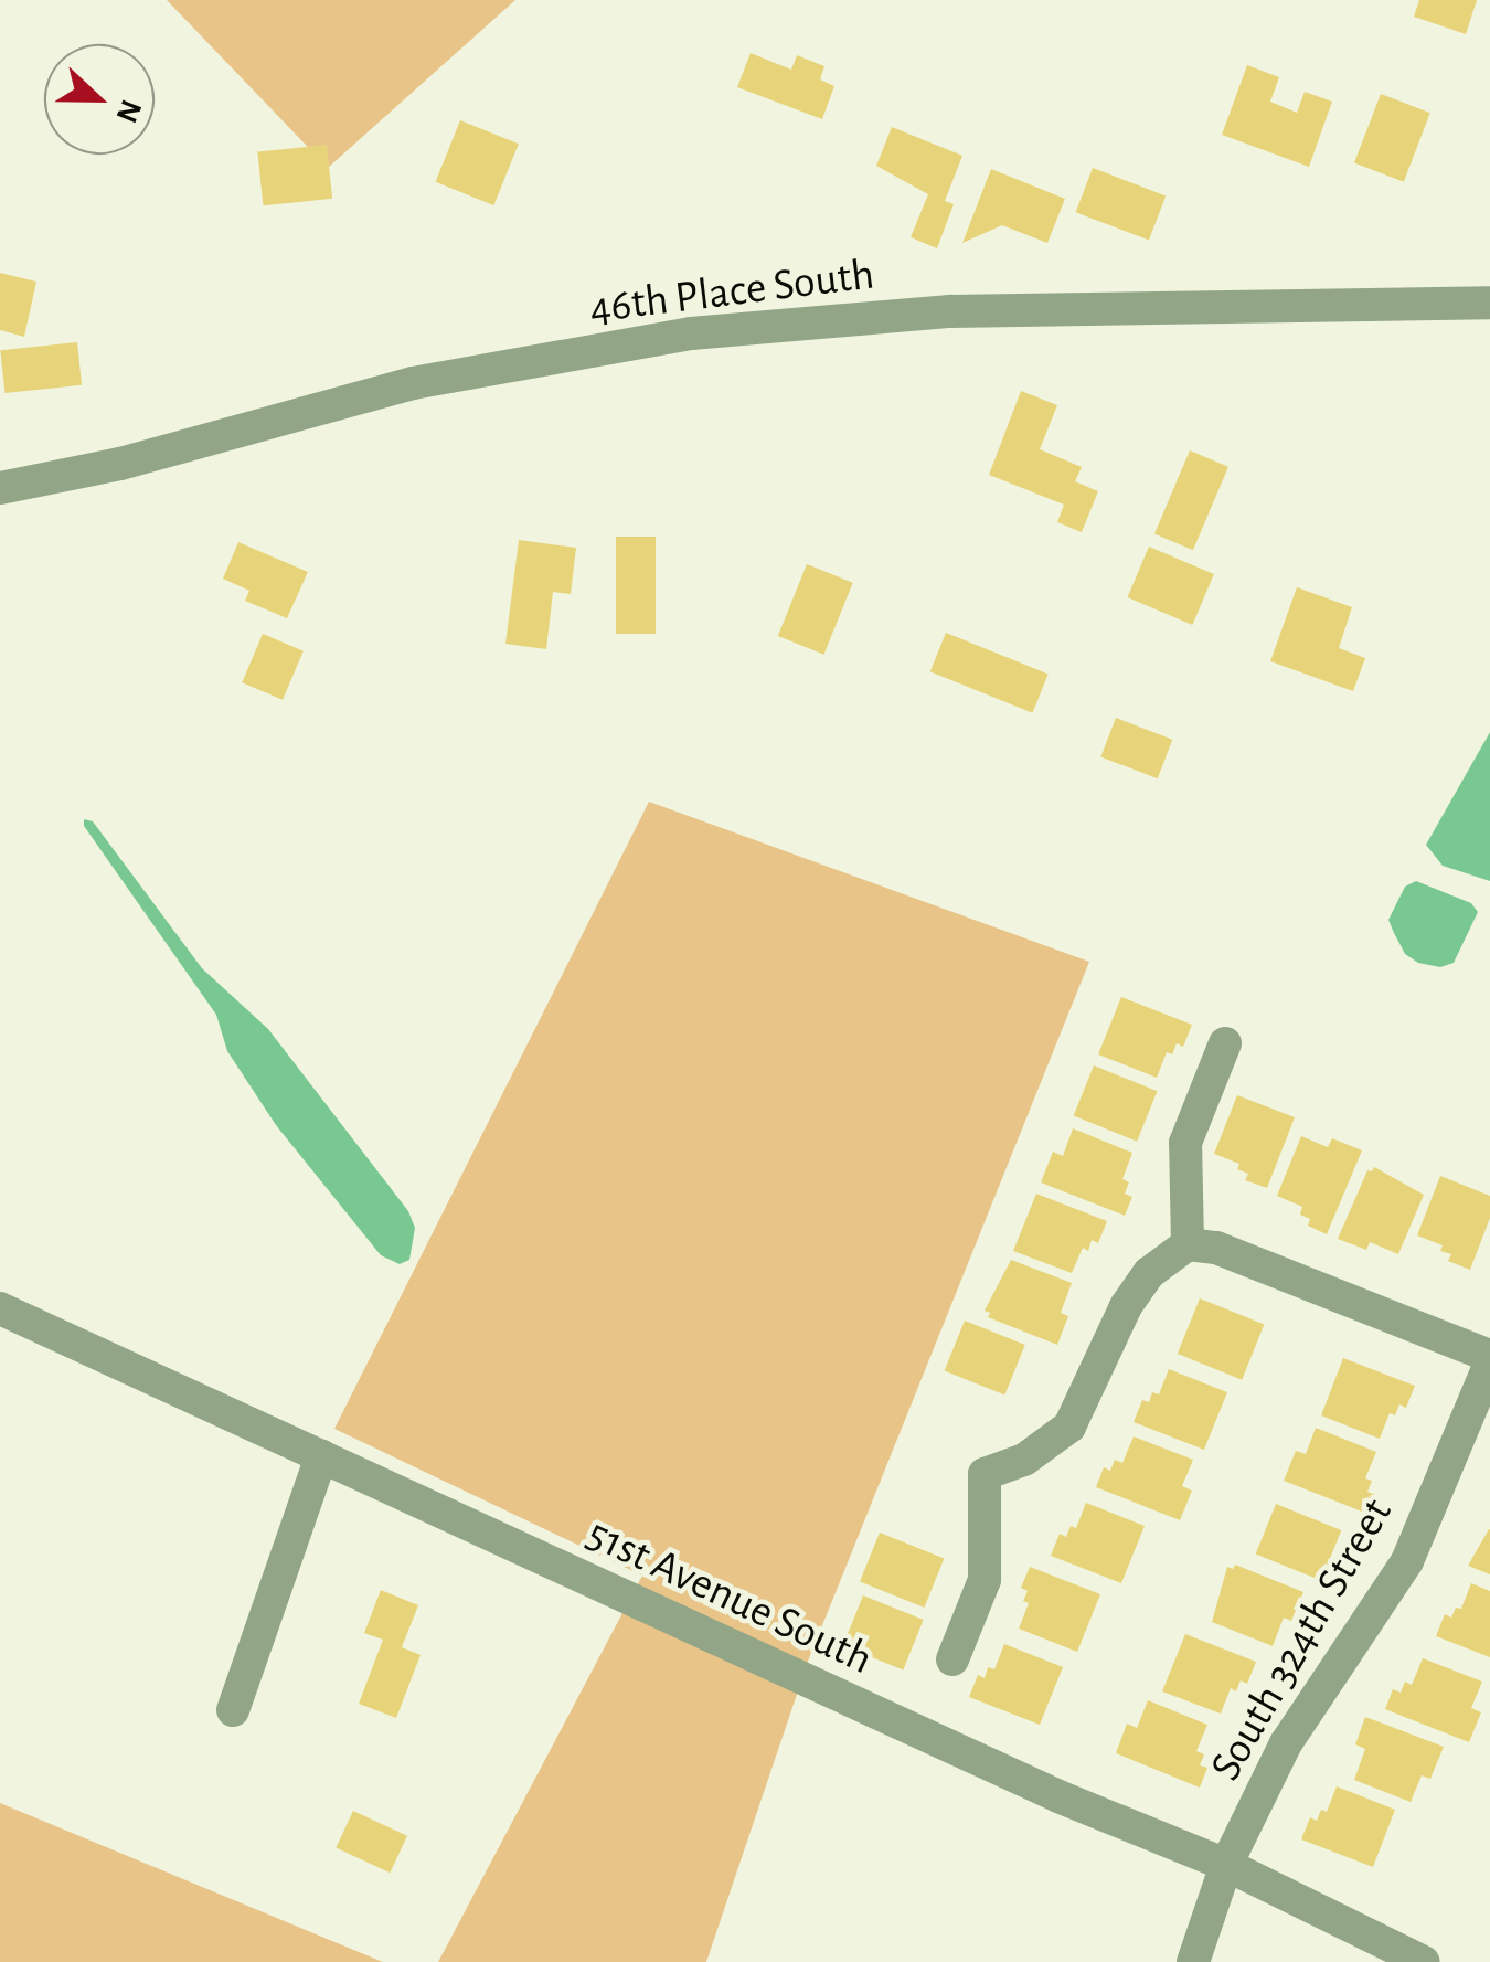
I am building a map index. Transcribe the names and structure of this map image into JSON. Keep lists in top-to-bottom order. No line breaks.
{"streets":{"street":["46th Place South","51st Avenue South","South 324th Street"]},"crossings":[["51st Avenue South","South 324th Street"]],"north":"right"}
